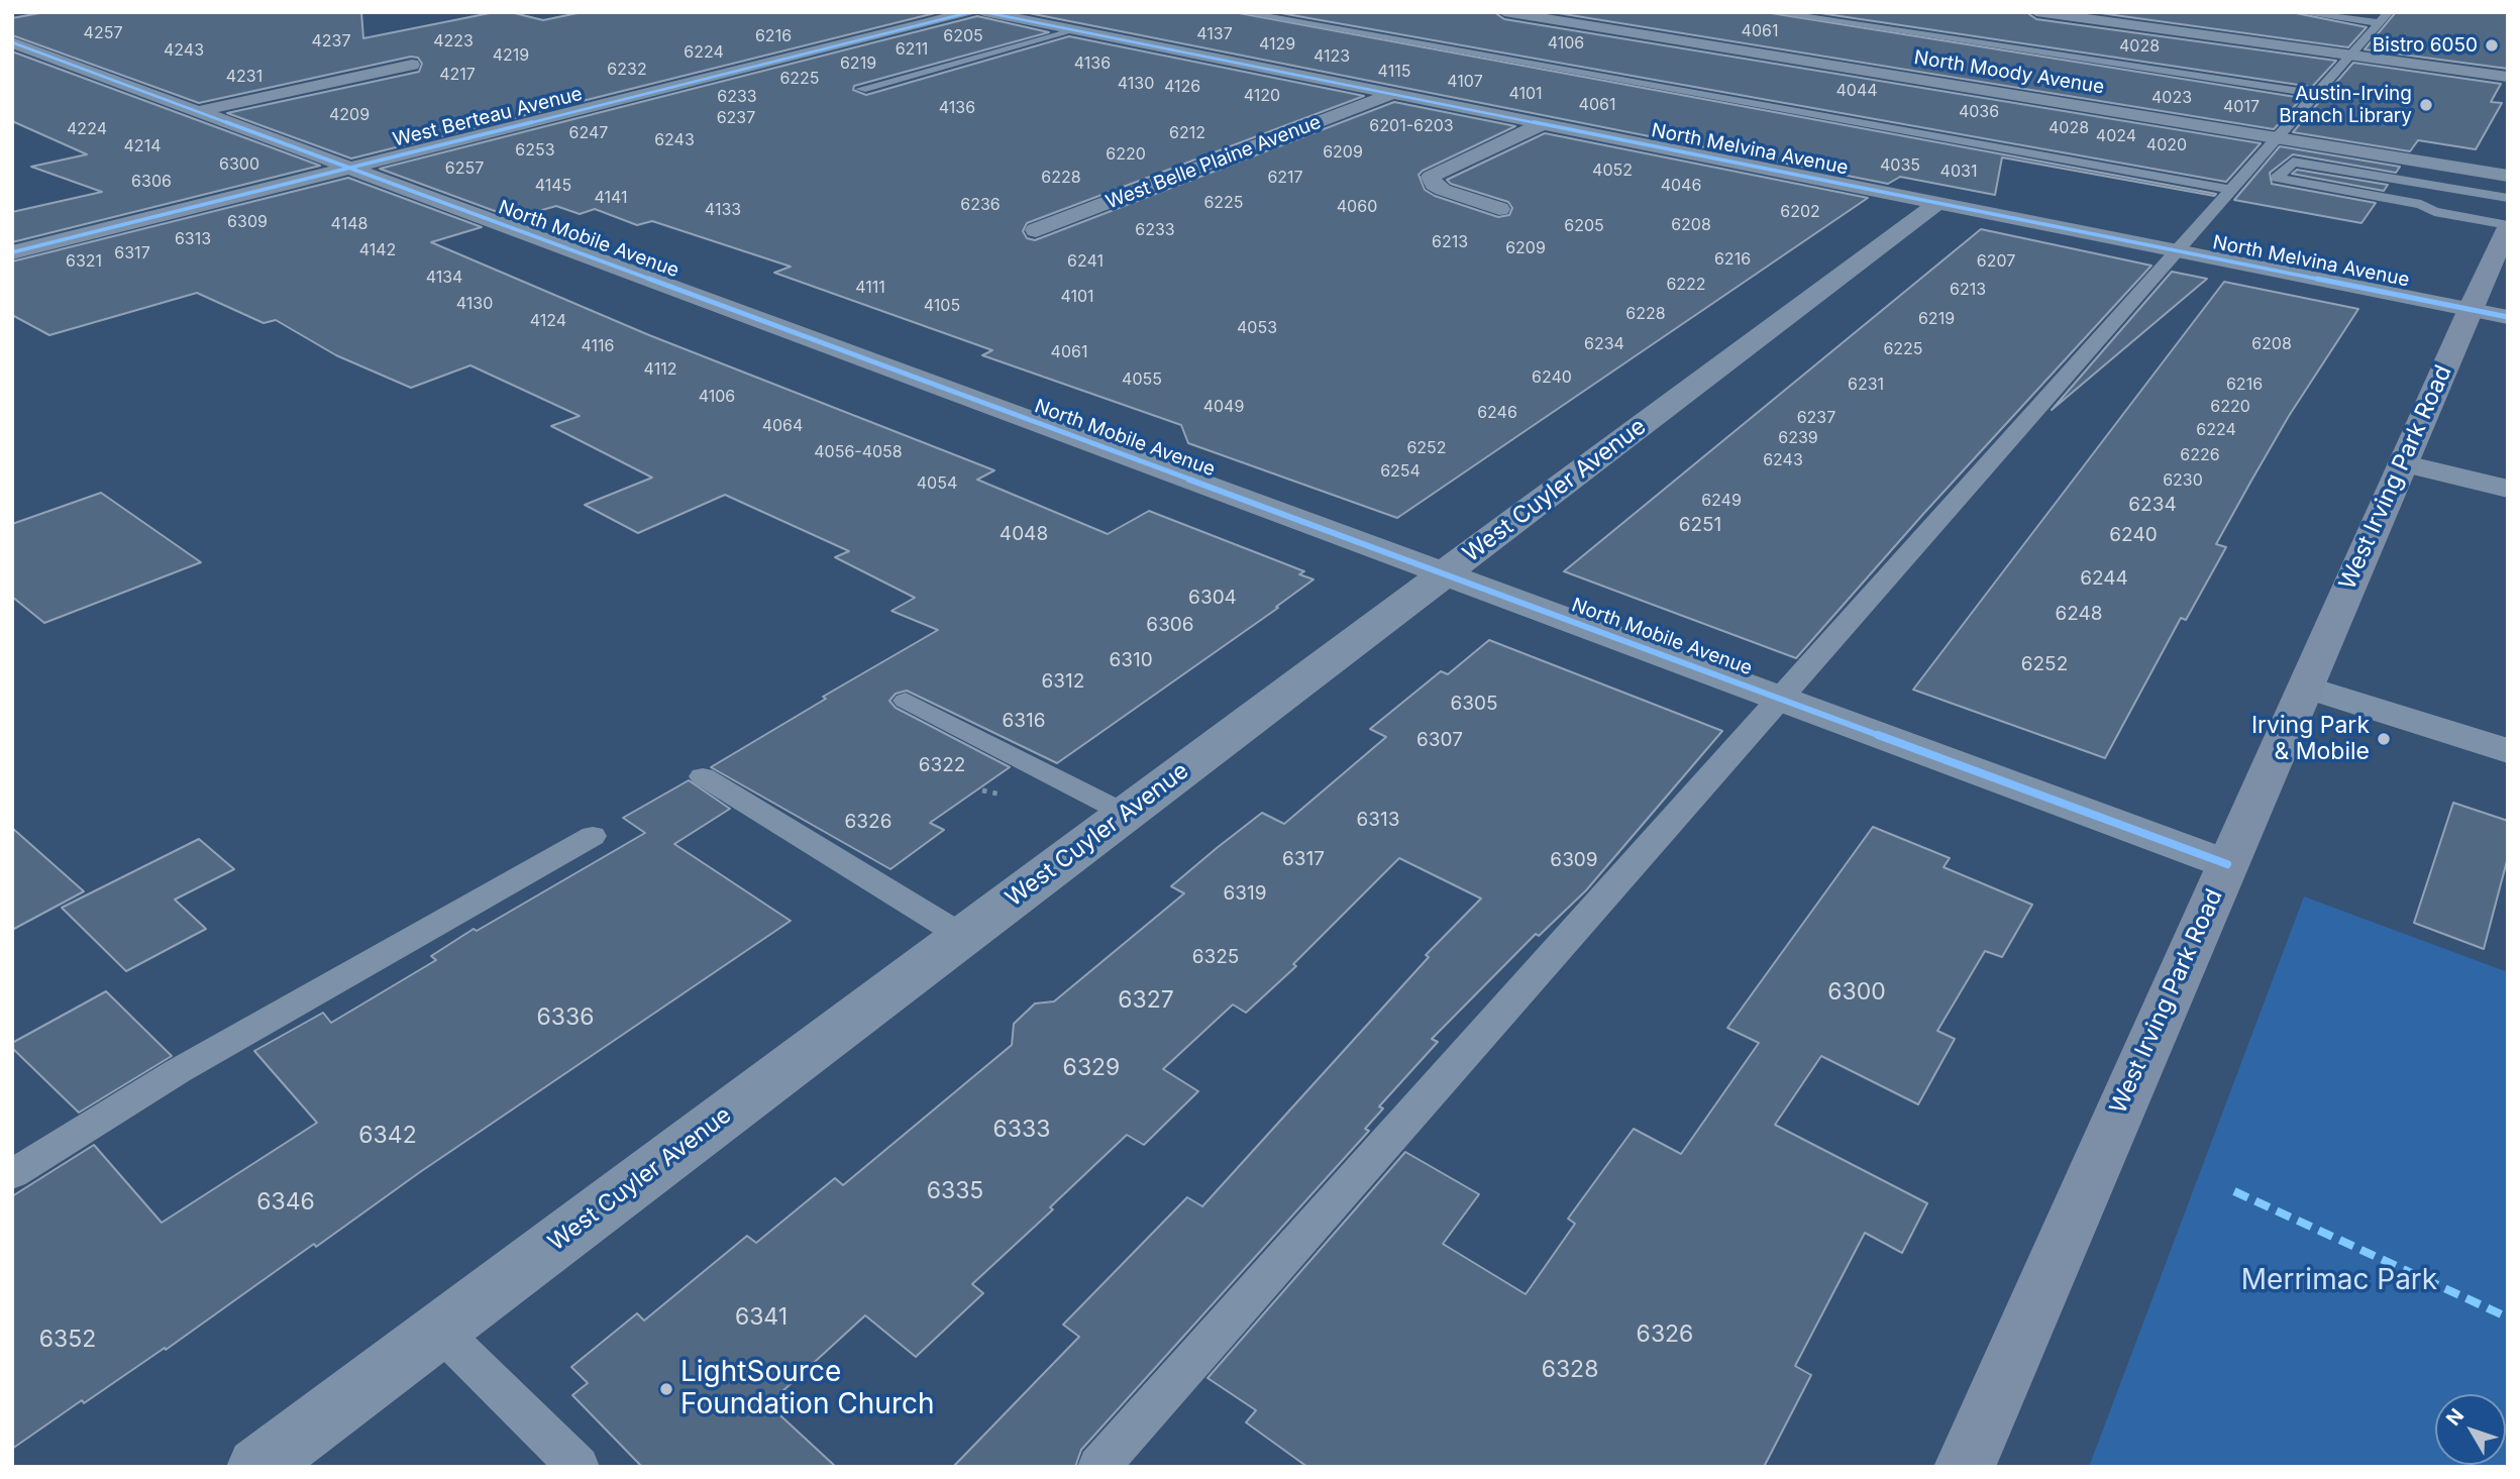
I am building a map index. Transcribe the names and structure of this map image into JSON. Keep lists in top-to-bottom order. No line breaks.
{"streets":{"main road":["West Irving Park Road"],"street":["North Moody Avenue","West Berteau Avenue","North Melvina Avenue","West Belle Plaine Avenue","North Mobile Avenue","West Cuyler Avenue"]},"crossings":[["West Berteau Avenue","North Mobile Avenue"],["North Melvina Avenue","West Belle Plaine Avenue"],["North Melvina Avenue","West Irving Park Road"],["North Melvina Avenue","West Cuyler Avenue"],["North Mobile Avenue","West Irving Park Road"],["North Mobile Avenue","West Cuyler Avenue"]],"parks":["Merrimac Park"],"places":["Bistro 6050","Austin-Irving Branch Library","Irving Park & Mobile","LightSource Foundation Church"],"house_numbers":["4061","4257","4137","6216","6205","4237","4223","4106","4129","4028","6211","4243","6224","4219","4123","6219","4136","6232","4115","4217","4231","6225","4107","4130","4126","4044","4101","4120","6233","4023","4061","4017","4136","4036","4209","6237","6201-6203","4028","4224","6247","6212","4024","6243","4020","4214","6253","6209","6220","6300","4035","6257","4052","4031","6228","6217","6306","4145","4046","4141","6225","6236","4060","4133","6202","6309","4148","6208","6205","6233","6313","6213","6209","4142","6317","6216","6321","6241","6207","4134","6222","4111","6213","4101","4130","4105","6228","6219","4124","4053","6234","6208","4116","6225","4061","4112","6240","4055","6231","6216","4106","4049","6220","6246","6237","4064","6224","6239","6252","4056-4058","6226","6243","6254","6230","4054","6249","6234","6251","4048","6240","6244","6304","6248","6306","6310","6252","6312","6305","6316","6307","6322","6313","6326","6317","6309","6319","6325","6300","6327","6336","6329","6333","6342","6335","6346","6341","6326","6352","6328"],"north":"top left"}
